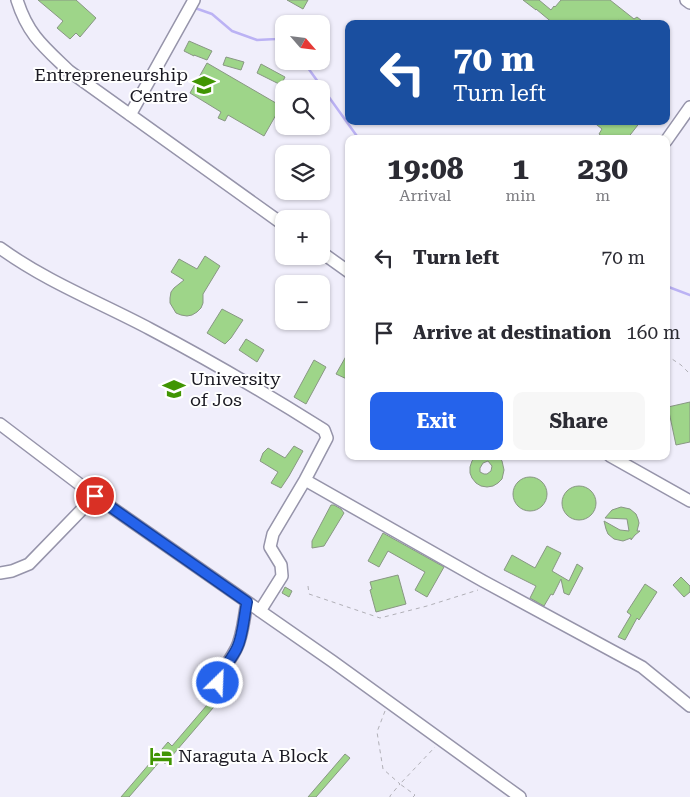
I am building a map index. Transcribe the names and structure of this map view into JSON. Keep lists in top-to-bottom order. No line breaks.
{"places":{"school or university":["Entrepreneurship Centre","University of Jos"],"hotel":["Naraguta A Block"]},"north":"bottom right","page":{"map_buttons":["+","−"],"turn":["70 m","Turn left"],"eta":["19:08","Arrival","1","min","230","m"],"list":[{"name":"Turn left","value":"70 m"},{"name":"Arrive at destination","value":"160 m"}],"buttons":["Exit","Share"]}}
